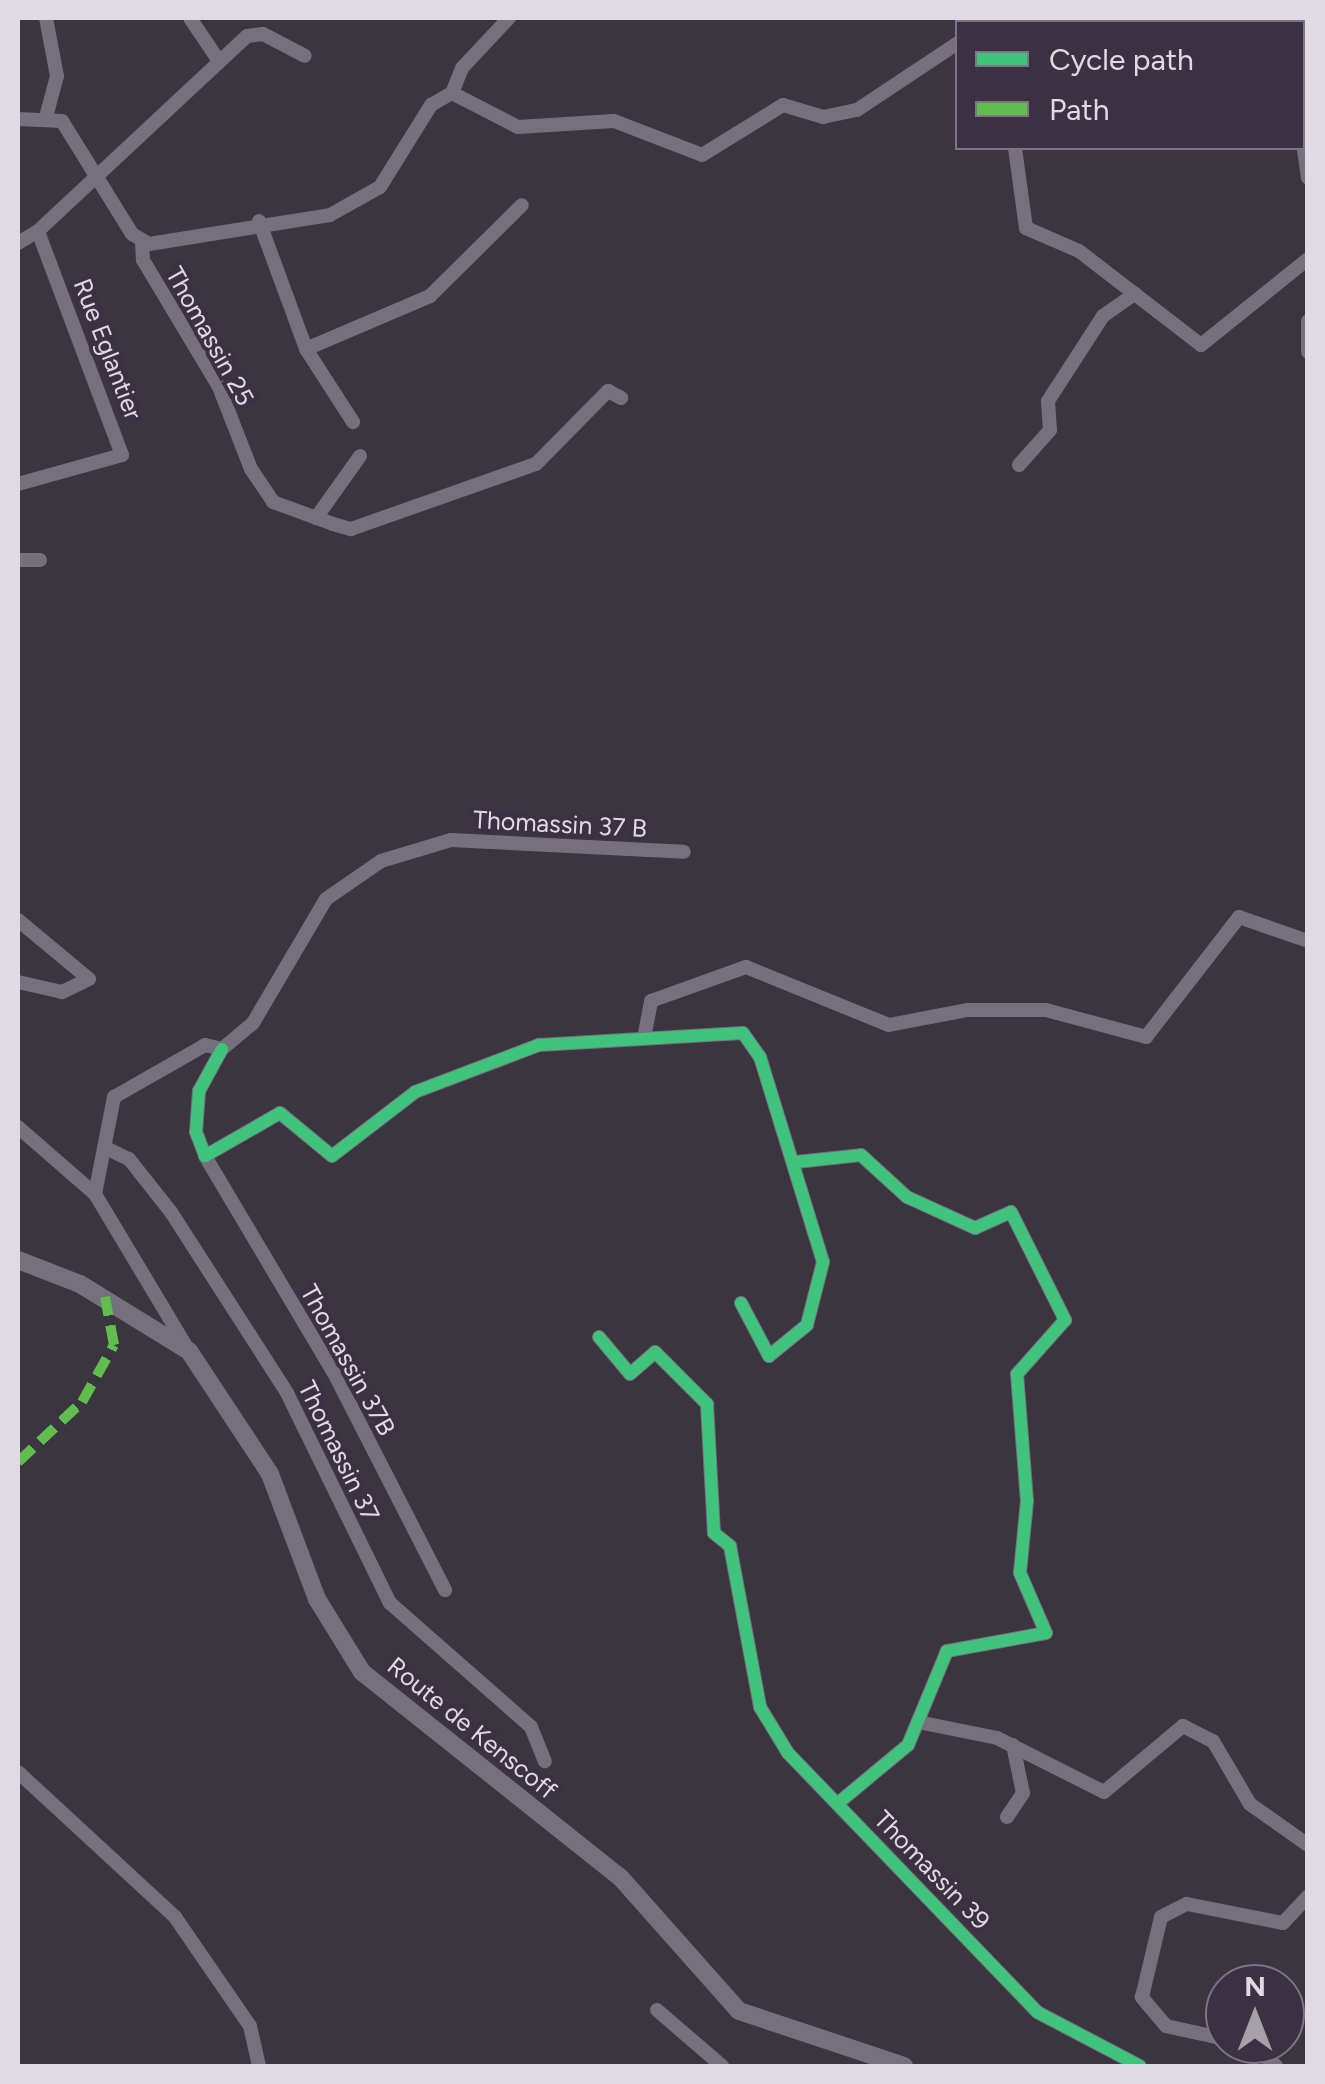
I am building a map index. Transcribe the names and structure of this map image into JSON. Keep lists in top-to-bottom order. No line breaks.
{"streets":{"main road":["Route de Kenscoff"],"street":["Thomassin 25","Rue Eglantier","Thomassin 37 B","Thomassin 37B","Thomassin 37","Thomassin 39"]},"crossings":[["Thomassin 37 B","Thomassin 37"]],"legend":["Cycle path","Path"],"north":"top"}
